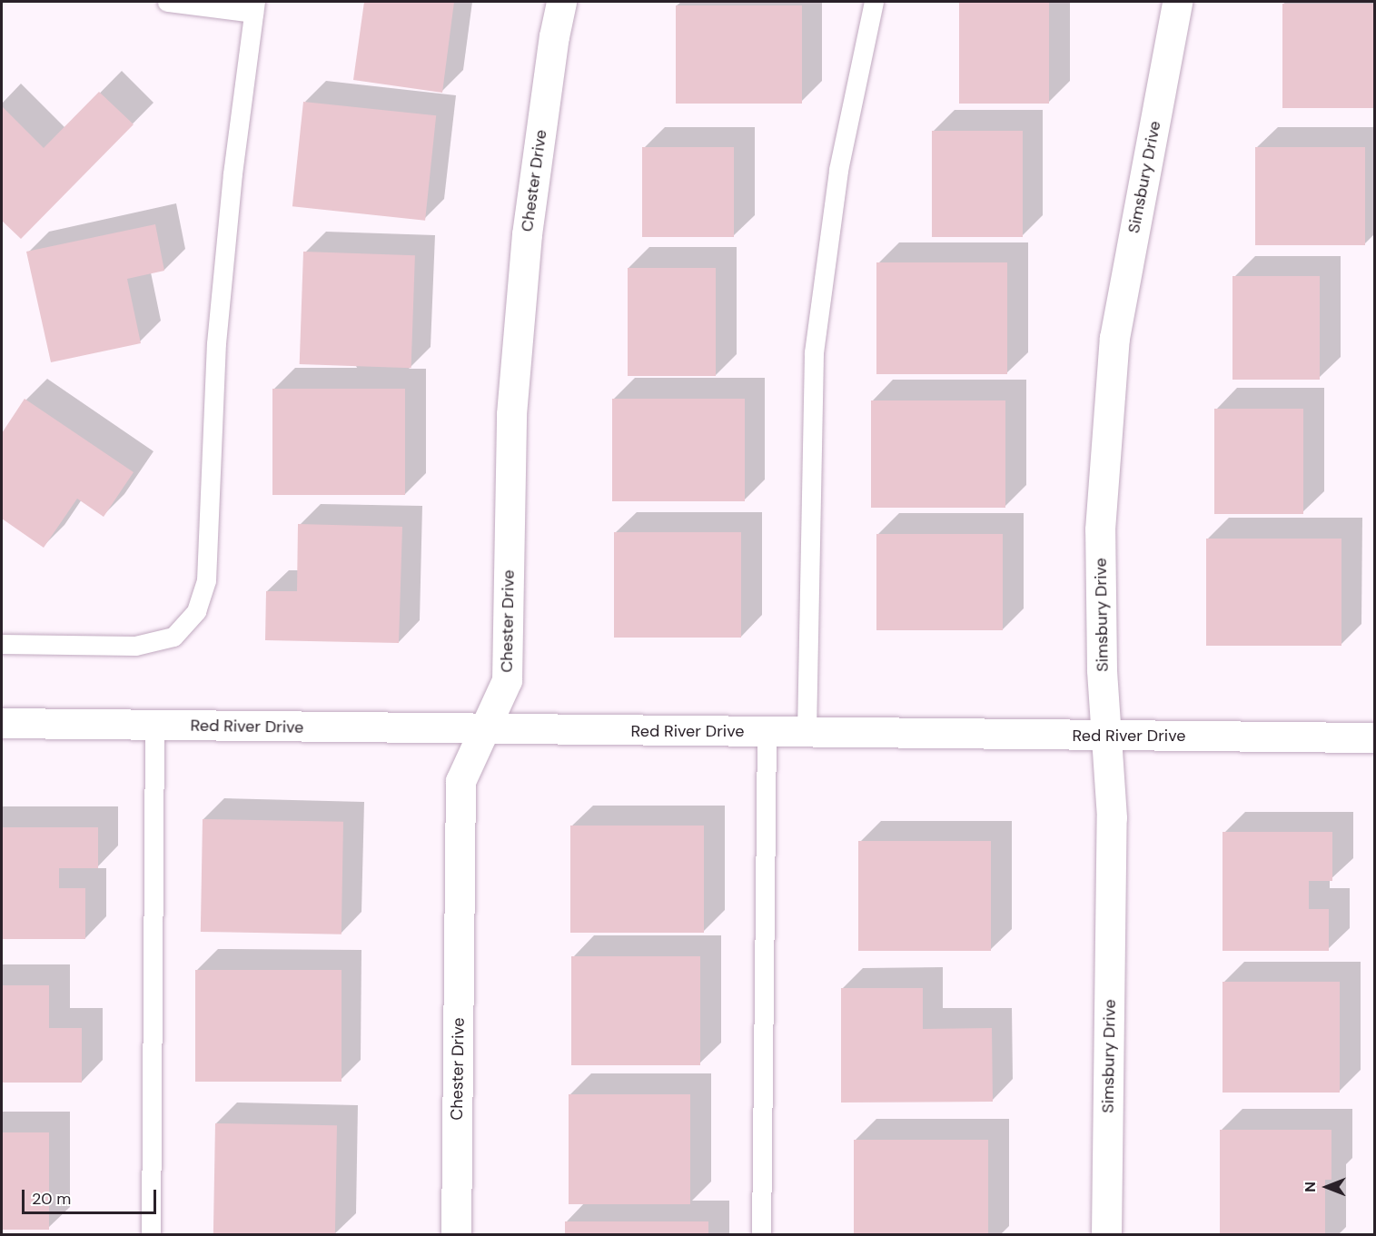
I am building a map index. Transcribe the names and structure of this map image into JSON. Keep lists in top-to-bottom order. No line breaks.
{"streets":{"street":["Simsbury Drive","Chester Drive","Red River Drive"]},"crossings":[["Simsbury Drive","Red River Drive"],["Chester Drive","Red River Drive"]],"scale_bar":"20 m","north":"left"}
